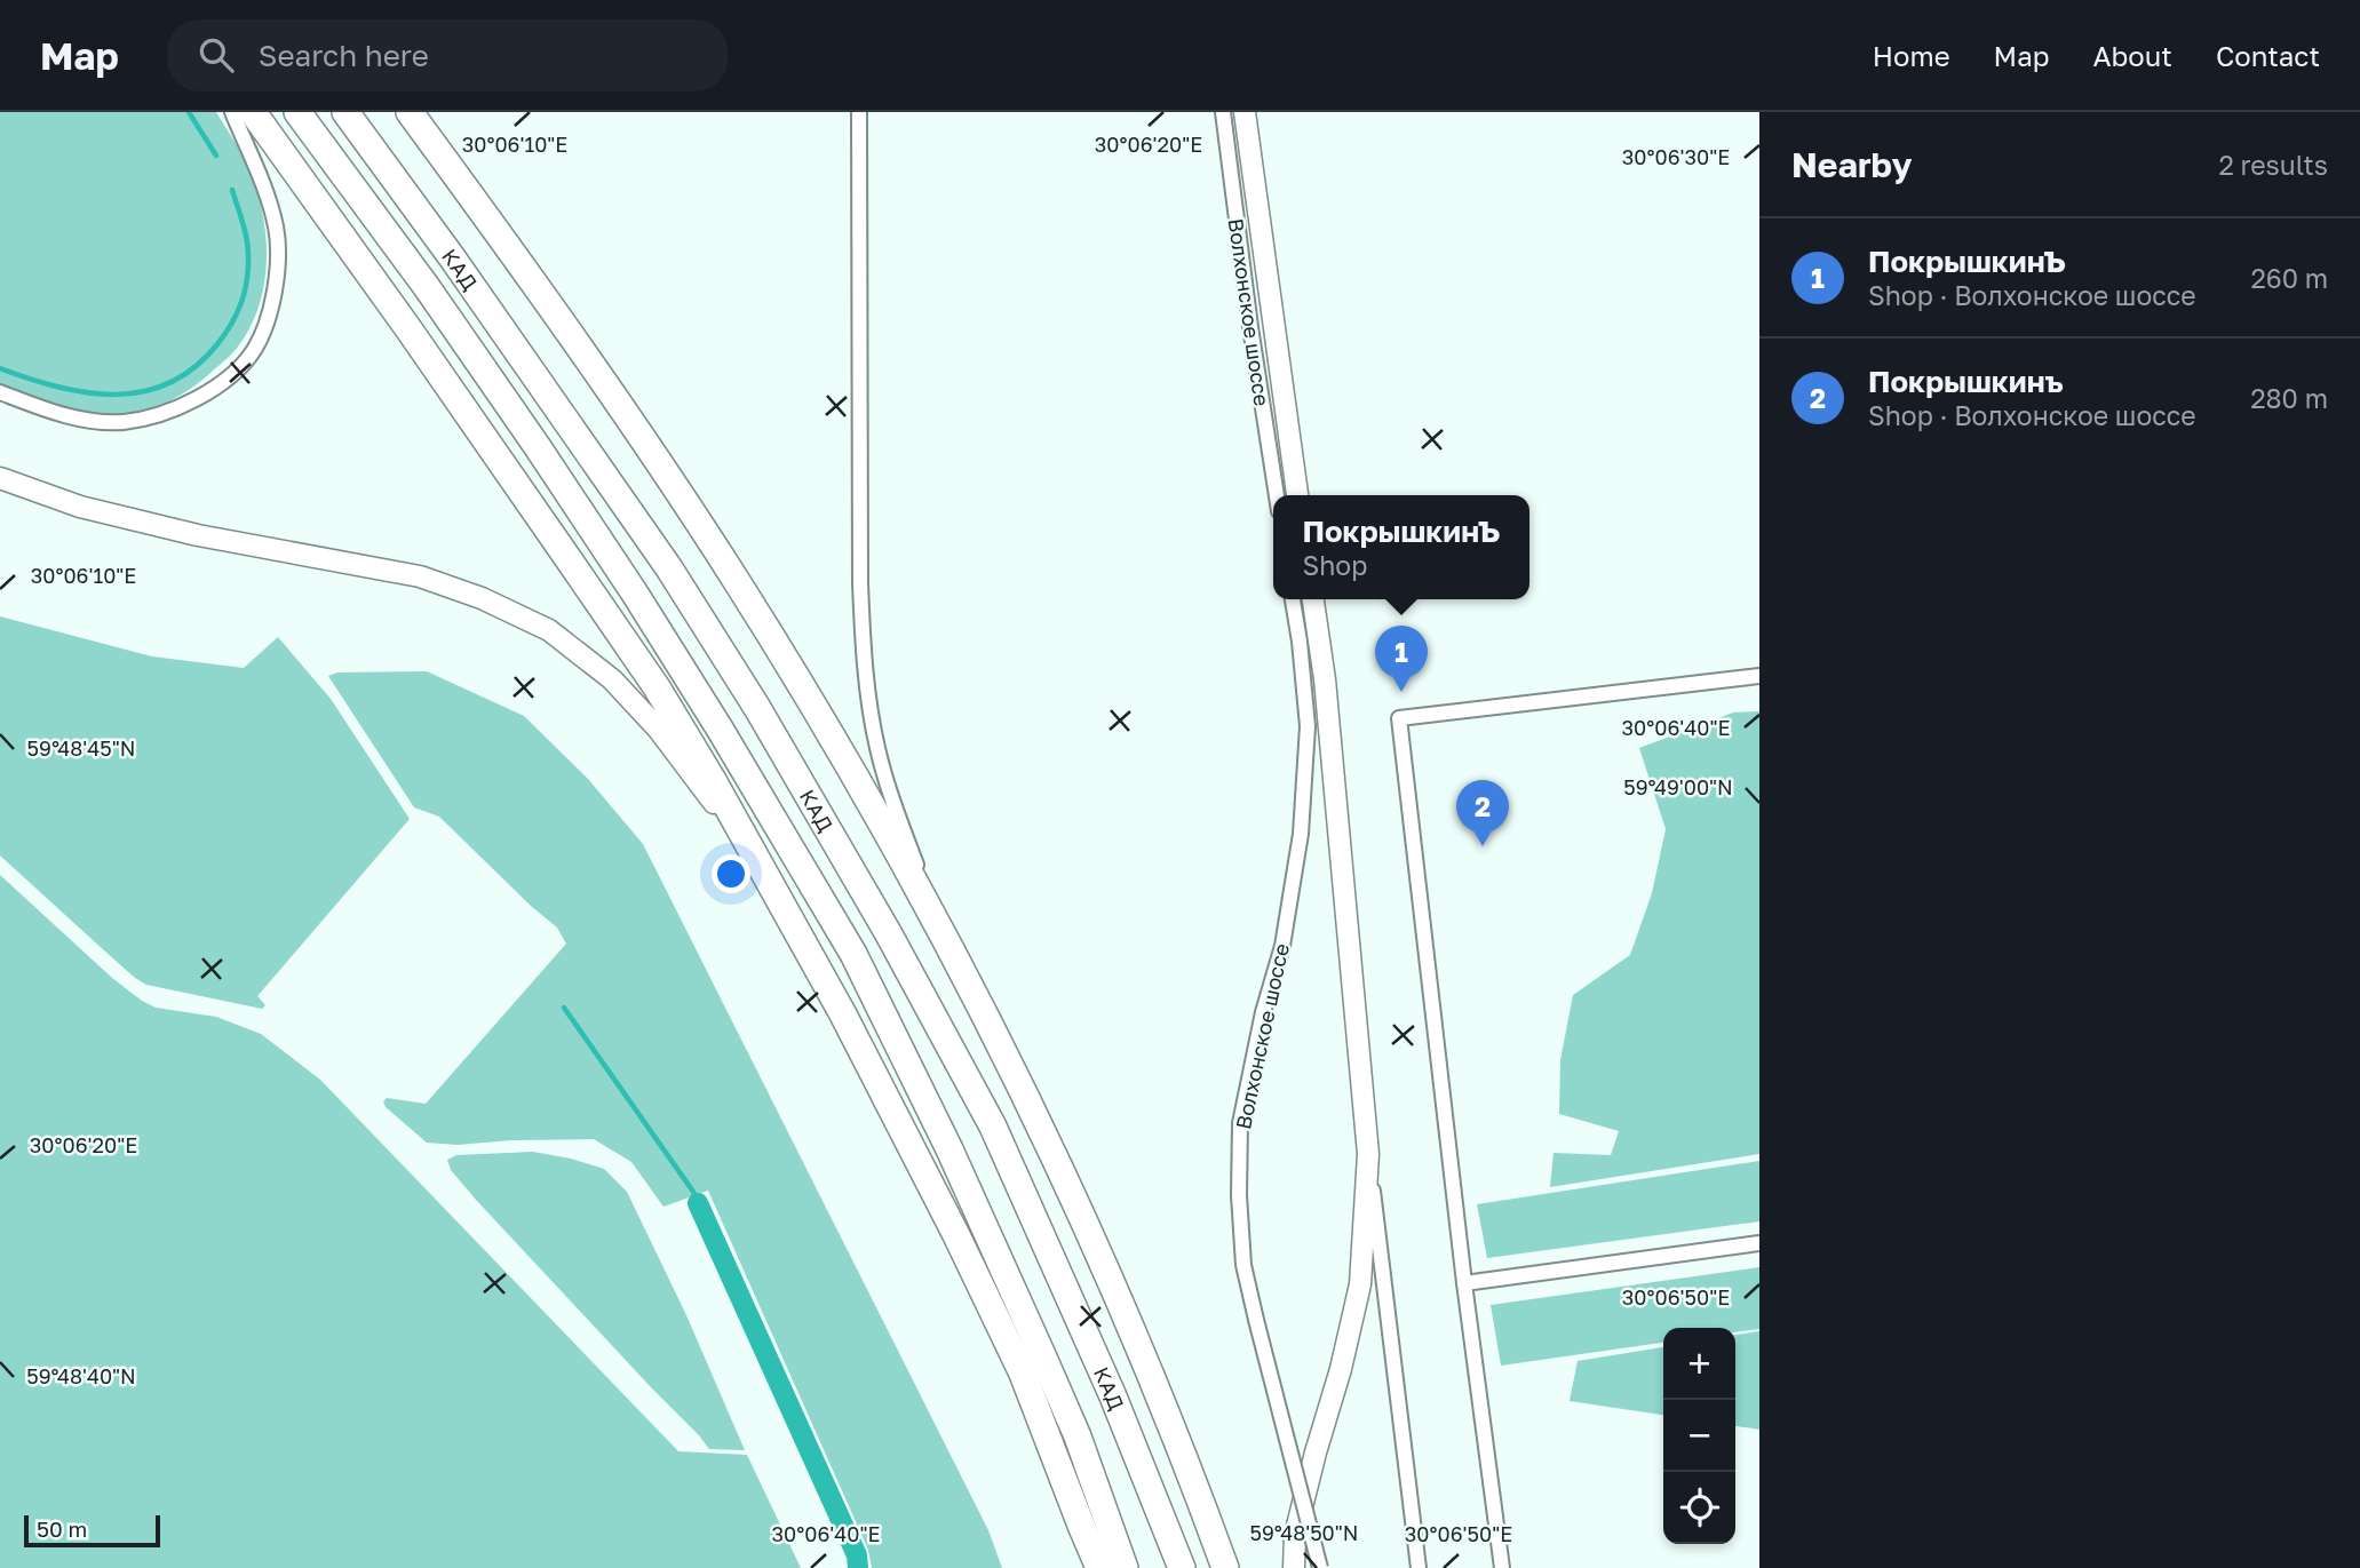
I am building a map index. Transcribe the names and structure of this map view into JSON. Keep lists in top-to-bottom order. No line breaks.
{"streets":{"highway":["КАД"],"main road":["Волхонское шоссе"]},"scale_bar":"50 m","page":{"header":"Map","search":"Search here","nav":["Home","Map","About","Contact"],"heading":["Nearby","2 results"],"list":[{"mark":"1","name":"ПокрышкинЪ","note":"Shop · Волхонское шоссе","value":"260 m"},{"mark":"2","name":"Покрышкинъ","note":"Shop · Волхонское шоссе","value":"280 m"}],"popup":["ПокрышкинЪ","Shop"],"pins":["1","2"],"map_buttons":["+","−"],"scale":"50 m"},"coordinates":["30°06'10\"E","30°06'20\"E","30°06'30\"E","30°06'40\"E","59°48'45\"N","59°49'00\"N","30°06'50\"E","59°48'40\"N","59°48'50\"N"]}
